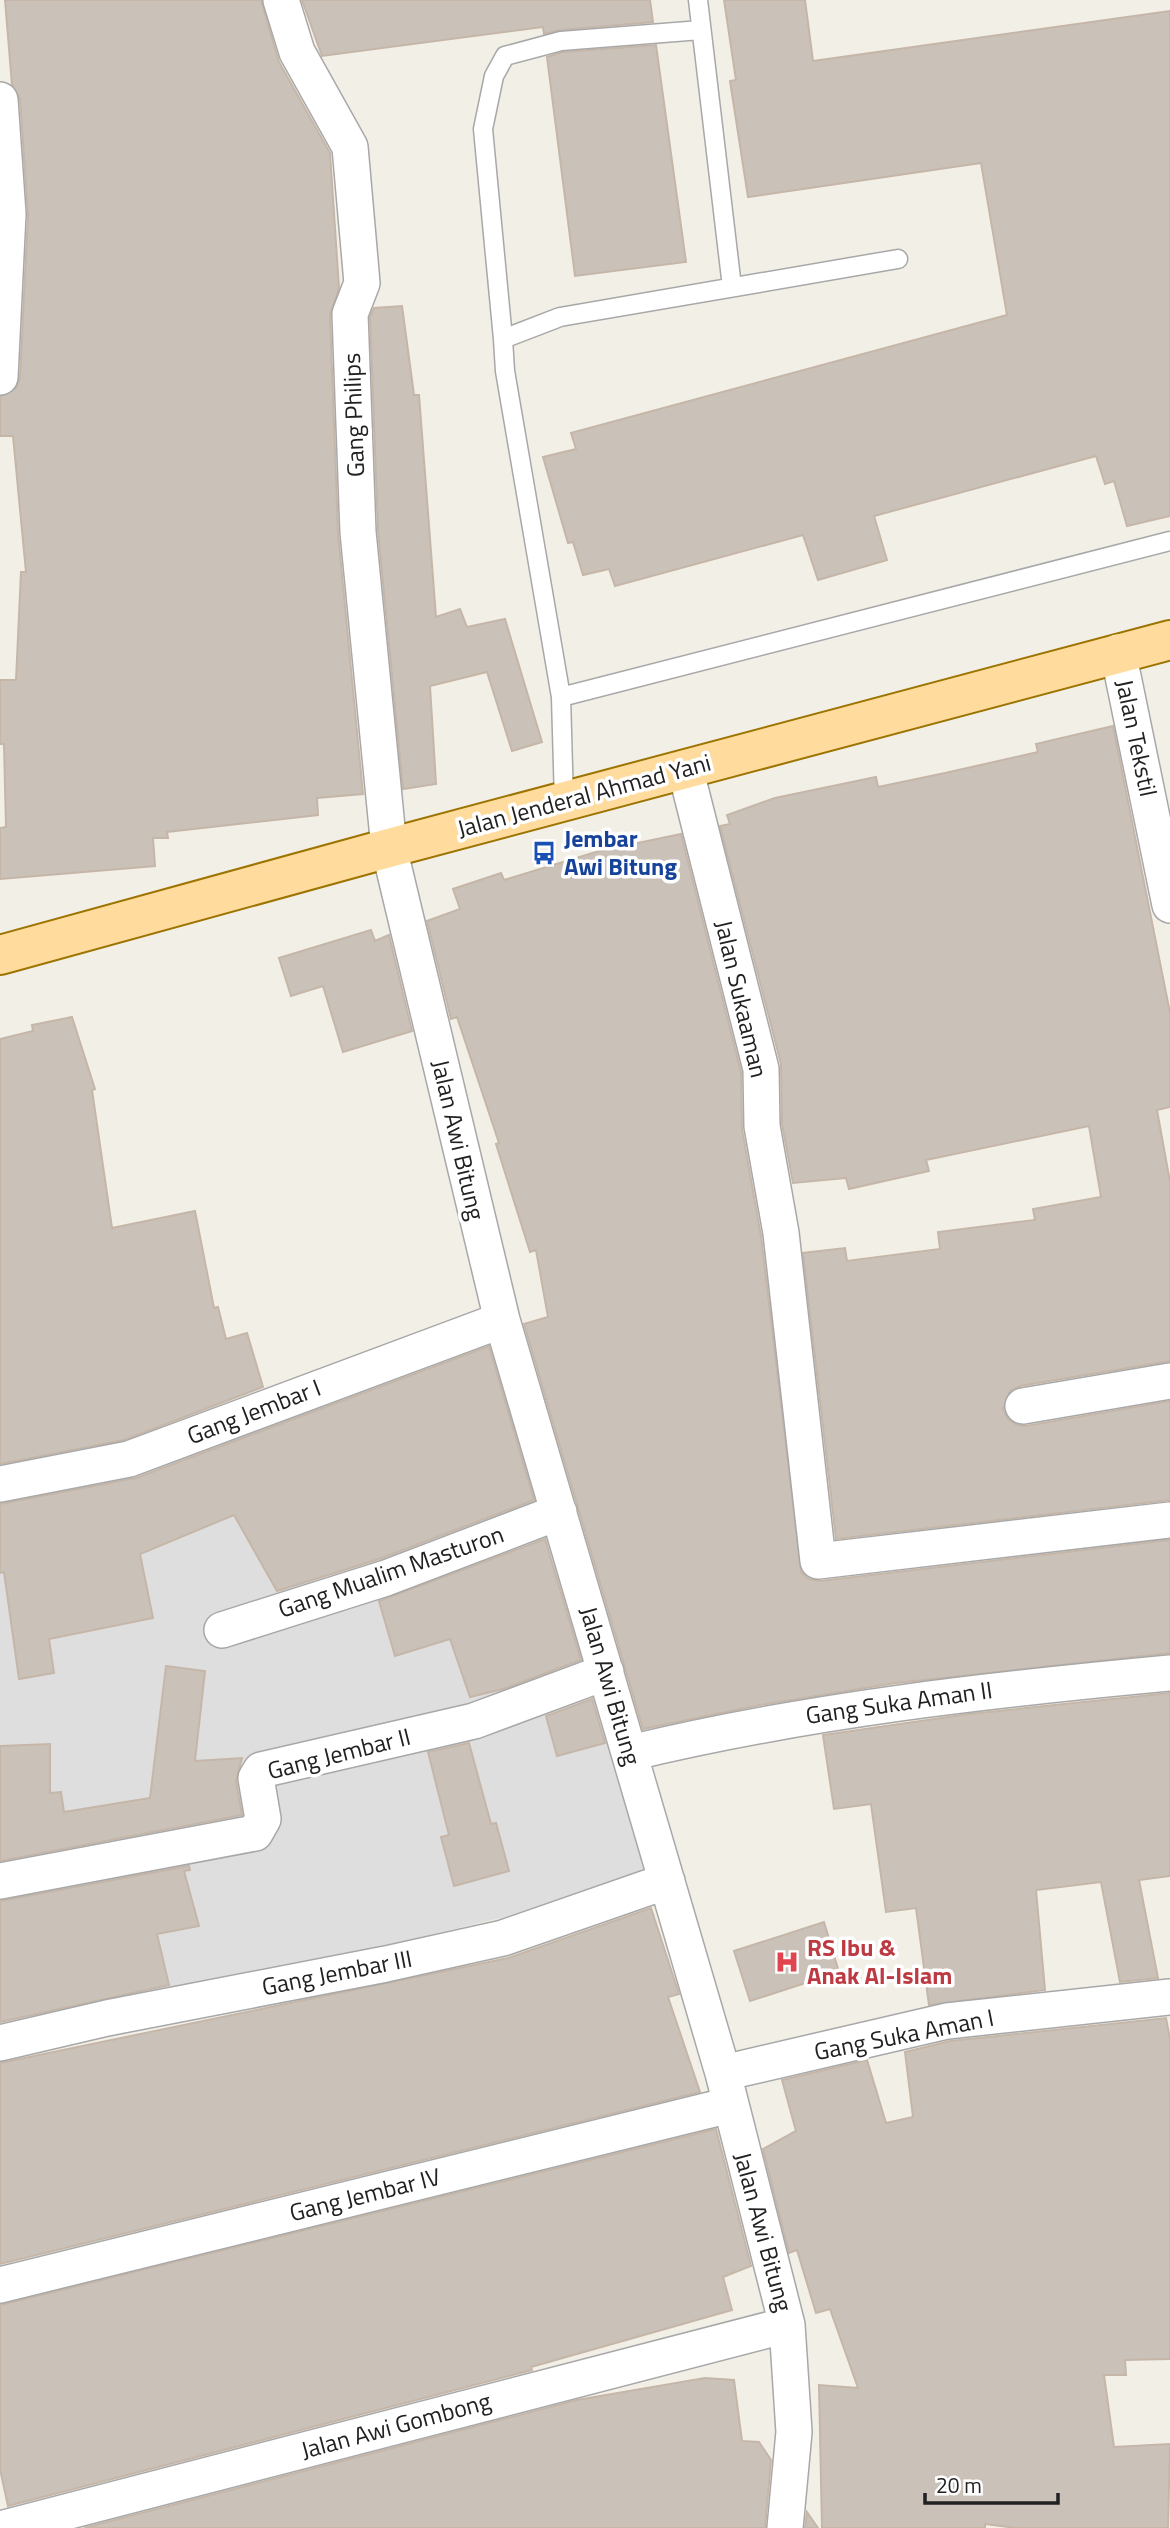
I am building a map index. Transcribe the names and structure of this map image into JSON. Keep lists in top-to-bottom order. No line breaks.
{"streets":{"main road":["Jalan Jenderal Ahmad Yani"],"street":["Gang Philips","Jalan Tekstil","Jalan Sukaaman","Jalan Awi Bitung","Gang Jembar I","Gang Mualim Masturon","Gang Suka Aman II","Gang Jembar II","Gang Jembar III","Gang Suka Aman I","Gang Jembar IV","Jalan Awi Gombong"]},"crossings":[["Gang Philips","Jalan Jenderal Ahmad Yani"],["Gang Philips","Jalan Awi Bitung"],["Jalan Tekstil","Jalan Jenderal Ahmad Yani"],["Jalan Jenderal Ahmad Yani","Jalan Sukaaman"],["Jalan Jenderal Ahmad Yani","Jalan Awi Bitung"],["Jalan Awi Bitung","Gang Jembar I"],["Jalan Awi Bitung","Gang Mualim Masturon"],["Jalan Awi Bitung","Gang Suka Aman II"],["Jalan Awi Bitung","Gang Jembar II"],["Jalan Awi Bitung","Gang Jembar III"],["Jalan Awi Bitung","Gang Suka Aman I"],["Jalan Awi Bitung","Gang Jembar IV"],["Jalan Awi Bitung","Jalan Awi Gombong"],["Gang Suka Aman I","Gang Jembar IV"]],"places":{"bus stop":["Jembar Awi Bitung"],"hospital":["RS Ibu & Anak Al-Islam"]},"scale_bar":"20 m"}
